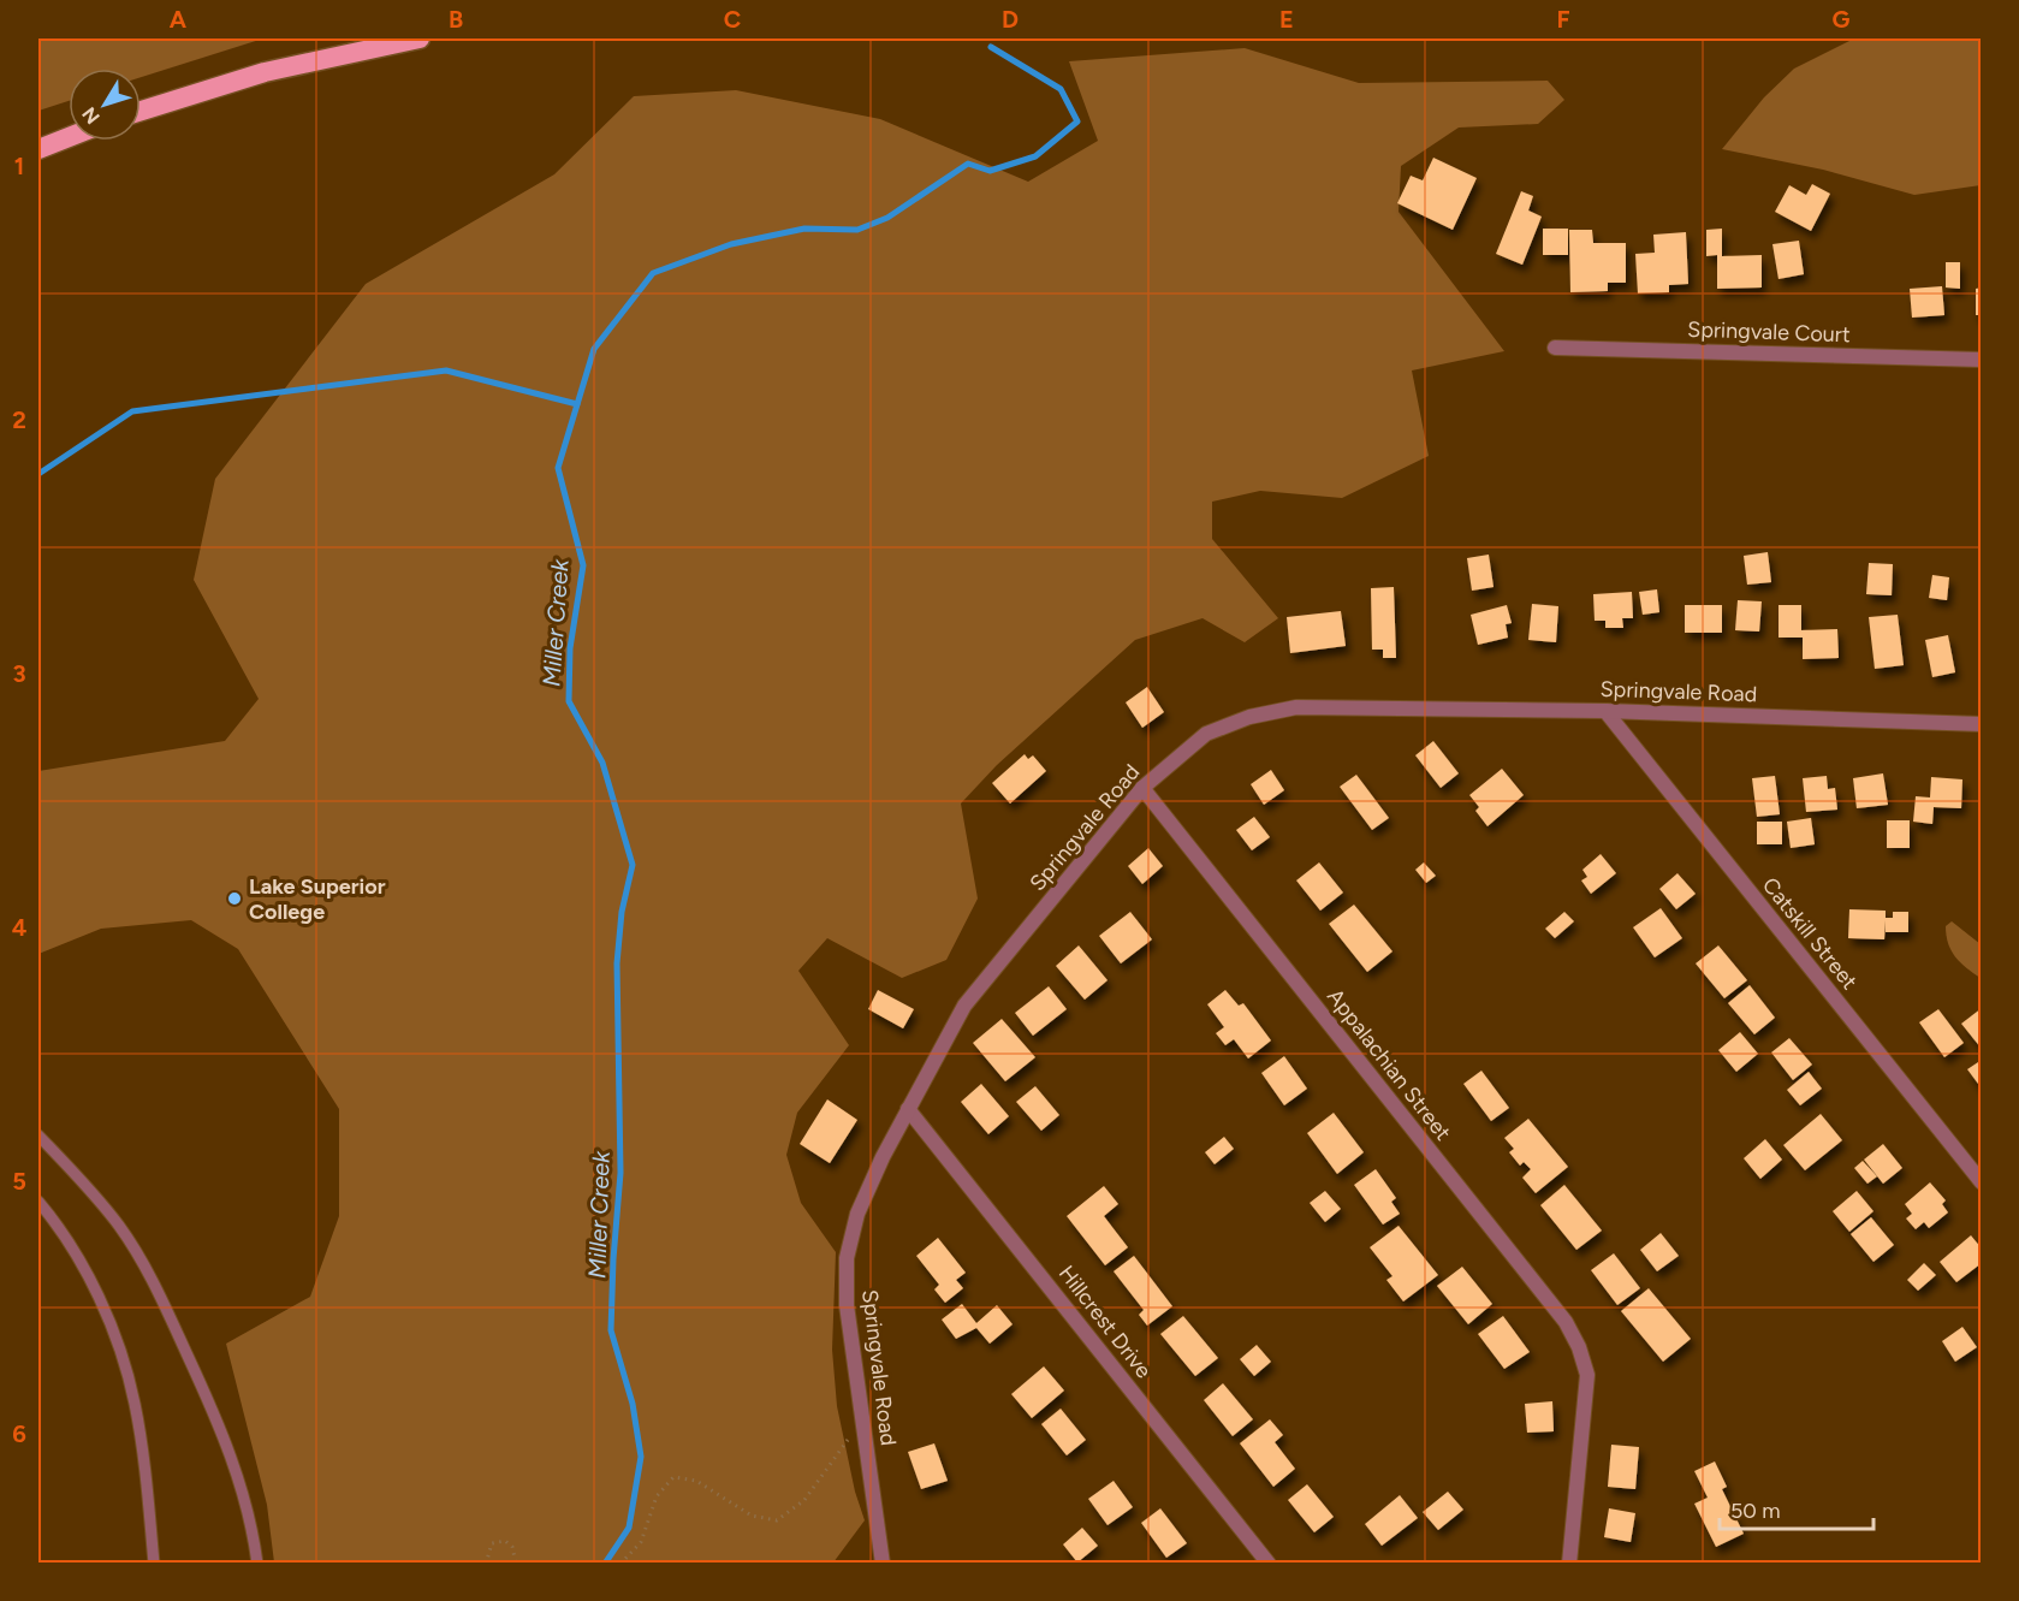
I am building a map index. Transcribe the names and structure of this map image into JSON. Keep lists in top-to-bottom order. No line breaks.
{"streets":{"street":["Springvale Court","Springvale Road","Catskill Street","Appalachian Street","Hillcrest Drive"]},"crossings":[["Springvale Road","Catskill Street"],["Springvale Road","Appalachian Street"],["Springvale Road","Hillcrest Drive"]],"water":["Miller Creek"],"places":["Lake Superior College"],"scale_bar":"50 m","north":"bottom left","grid":{"columns":["A","B","C","D","E","F","G"],"rows":["1","2","3","4","5","6"]}}
